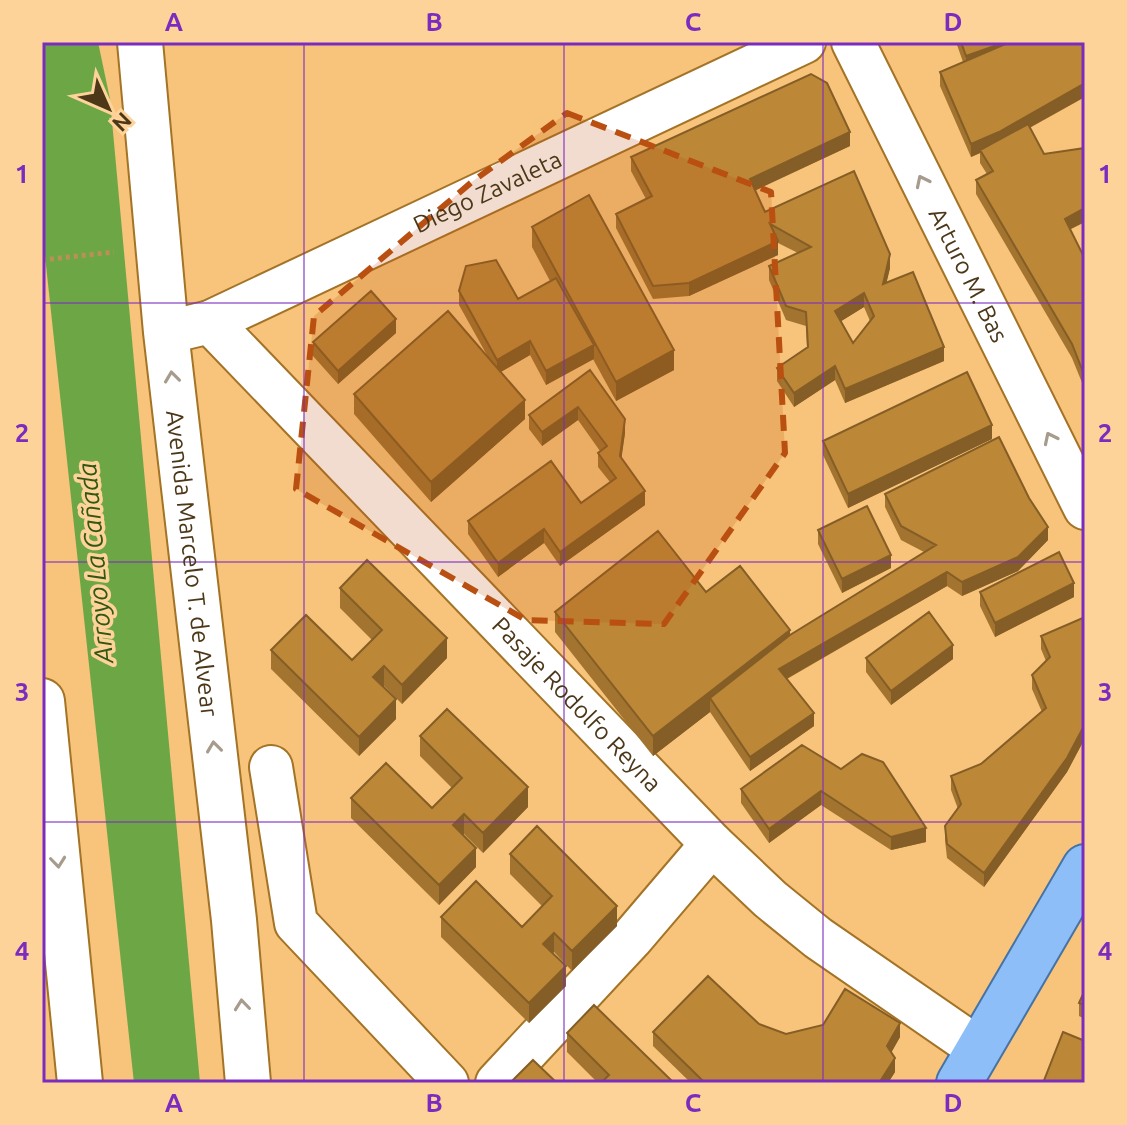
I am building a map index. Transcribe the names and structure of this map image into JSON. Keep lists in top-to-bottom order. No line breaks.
{"streets":{"main road":["Avenida Marcelo T. de Alvear"],"street":["Diego Zavaleta","Arturo M. Bas","Pasaje Rodolfo Reyna"]},"crossings":[["Diego Zavaleta","Avenida Marcelo T. de Alvear"],["Diego Zavaleta","Pasaje Rodolfo Reyna"]],"one_way":["Arturo M. Bas"],"water":["Arroyo La Cañada"],"north":"bottom right","grid":{"columns":["A","B","C","D"],"rows":["1","2","3","4"]}}
